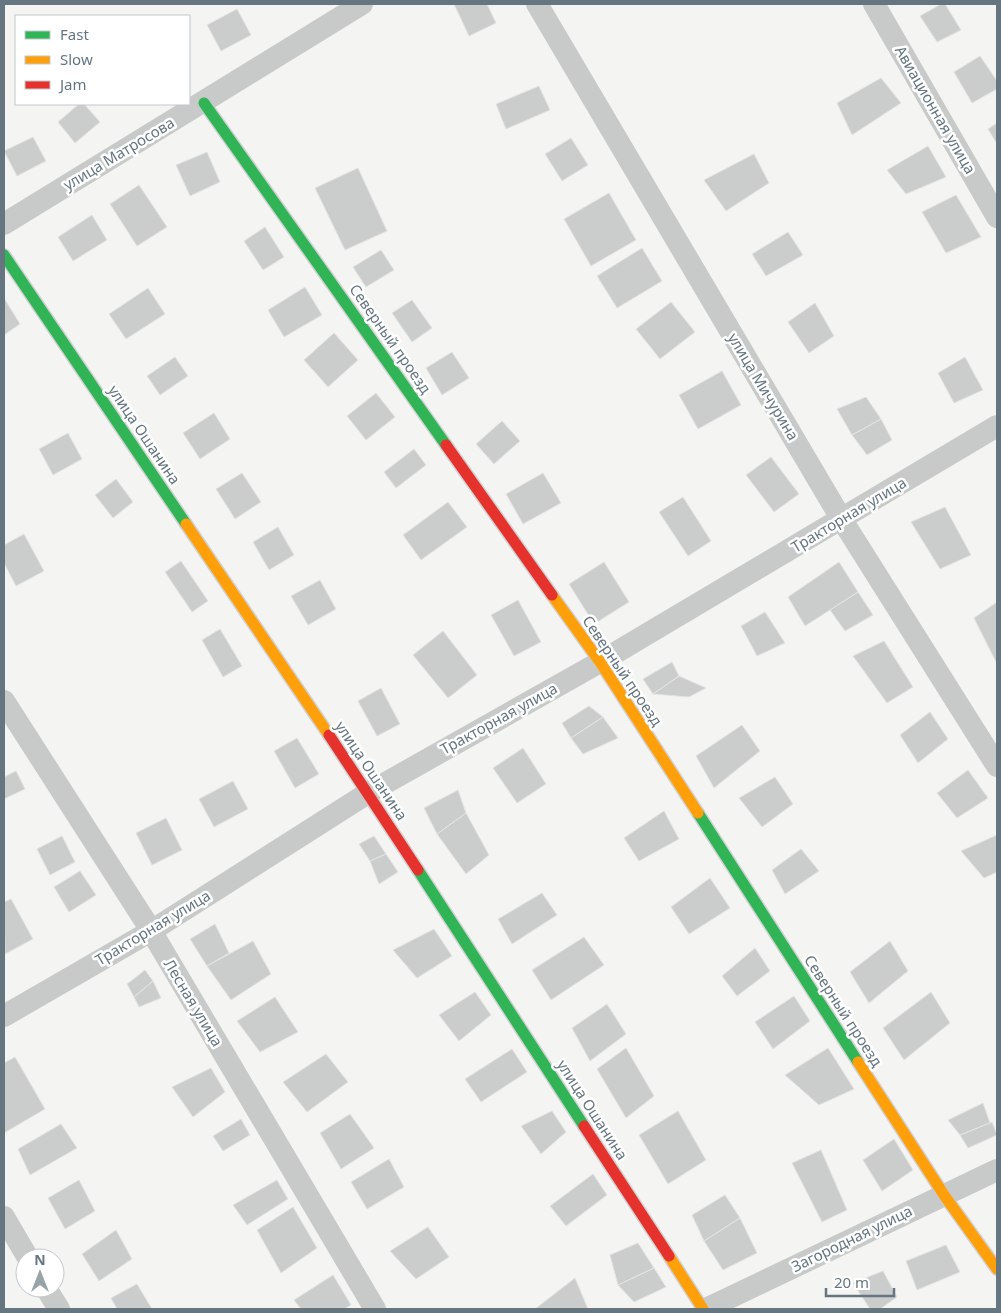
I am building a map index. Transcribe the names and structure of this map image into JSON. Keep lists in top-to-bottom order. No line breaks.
{"streets":{"street":["Авиационная улица","улица Матросова","Северный проезд","улица Мичурина","улица Ошанина","Тракторная улица","Лесная улица","Загородная улица"]},"crossings":[["улица Матросова","Северный проезд"],["Северный проезд","Тракторная улица"],["Северный проезд","Загородная улица"],["улица Мичурина","Тракторная улица"],["улица Ошанина","Тракторная улица"],["улица Ошанина","Загородная улица"],["Тракторная улица","Лесная улица"]],"legend":["Fast","Slow","Jam"],"scale_bar":"20 m","north":"top"}
